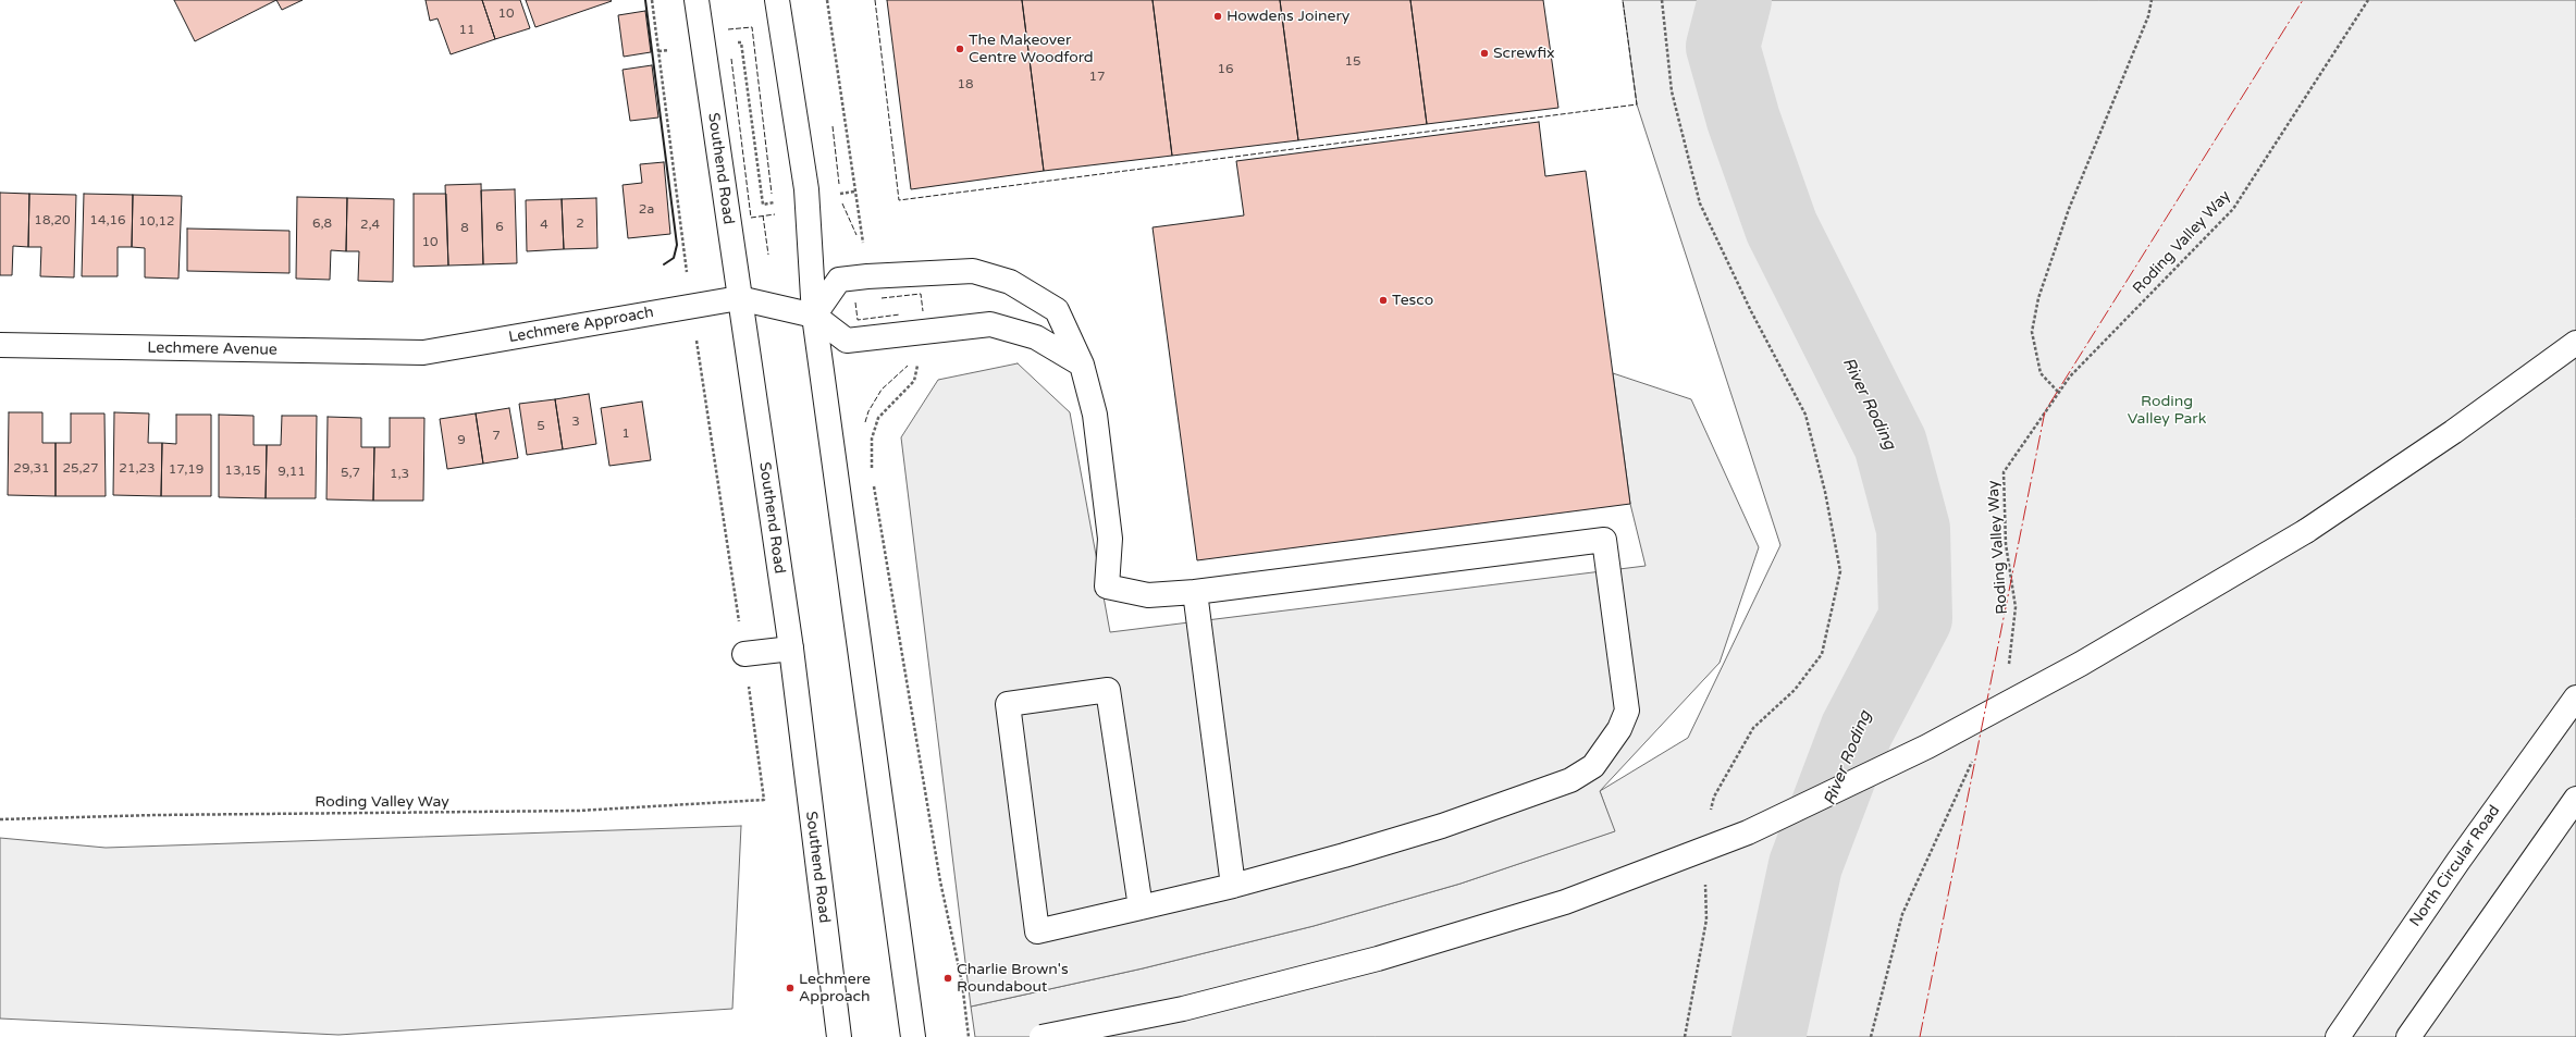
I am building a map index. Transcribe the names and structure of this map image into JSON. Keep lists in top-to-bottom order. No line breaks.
{"streets":{"main road":["Southend Road","Lechmere Approach","Lechmere Avenue","North Circular Road"],"path":["Roding Valley Way"]},"crossings":[["Southend Road","Lechmere Approach"],["Lechmere Approach","Lechmere Avenue"]],"water":["River Roding"],"parks":["Roding Valley Park"],"places":["Howdens Joinery","The Makeover Centre Woodford","Screwfix","Tesco","Charlie Brown's Roundabout","Lechmere Approach"],"house_numbers":["10","11","15","16","17","18","2a","18,20","14,16","10,12","6,8","2","2,4","4","6","8","10","3","5","1","7","9","29,31","25,27","21,23","17,19","13,15","9,11","5,7","1,3"]}
